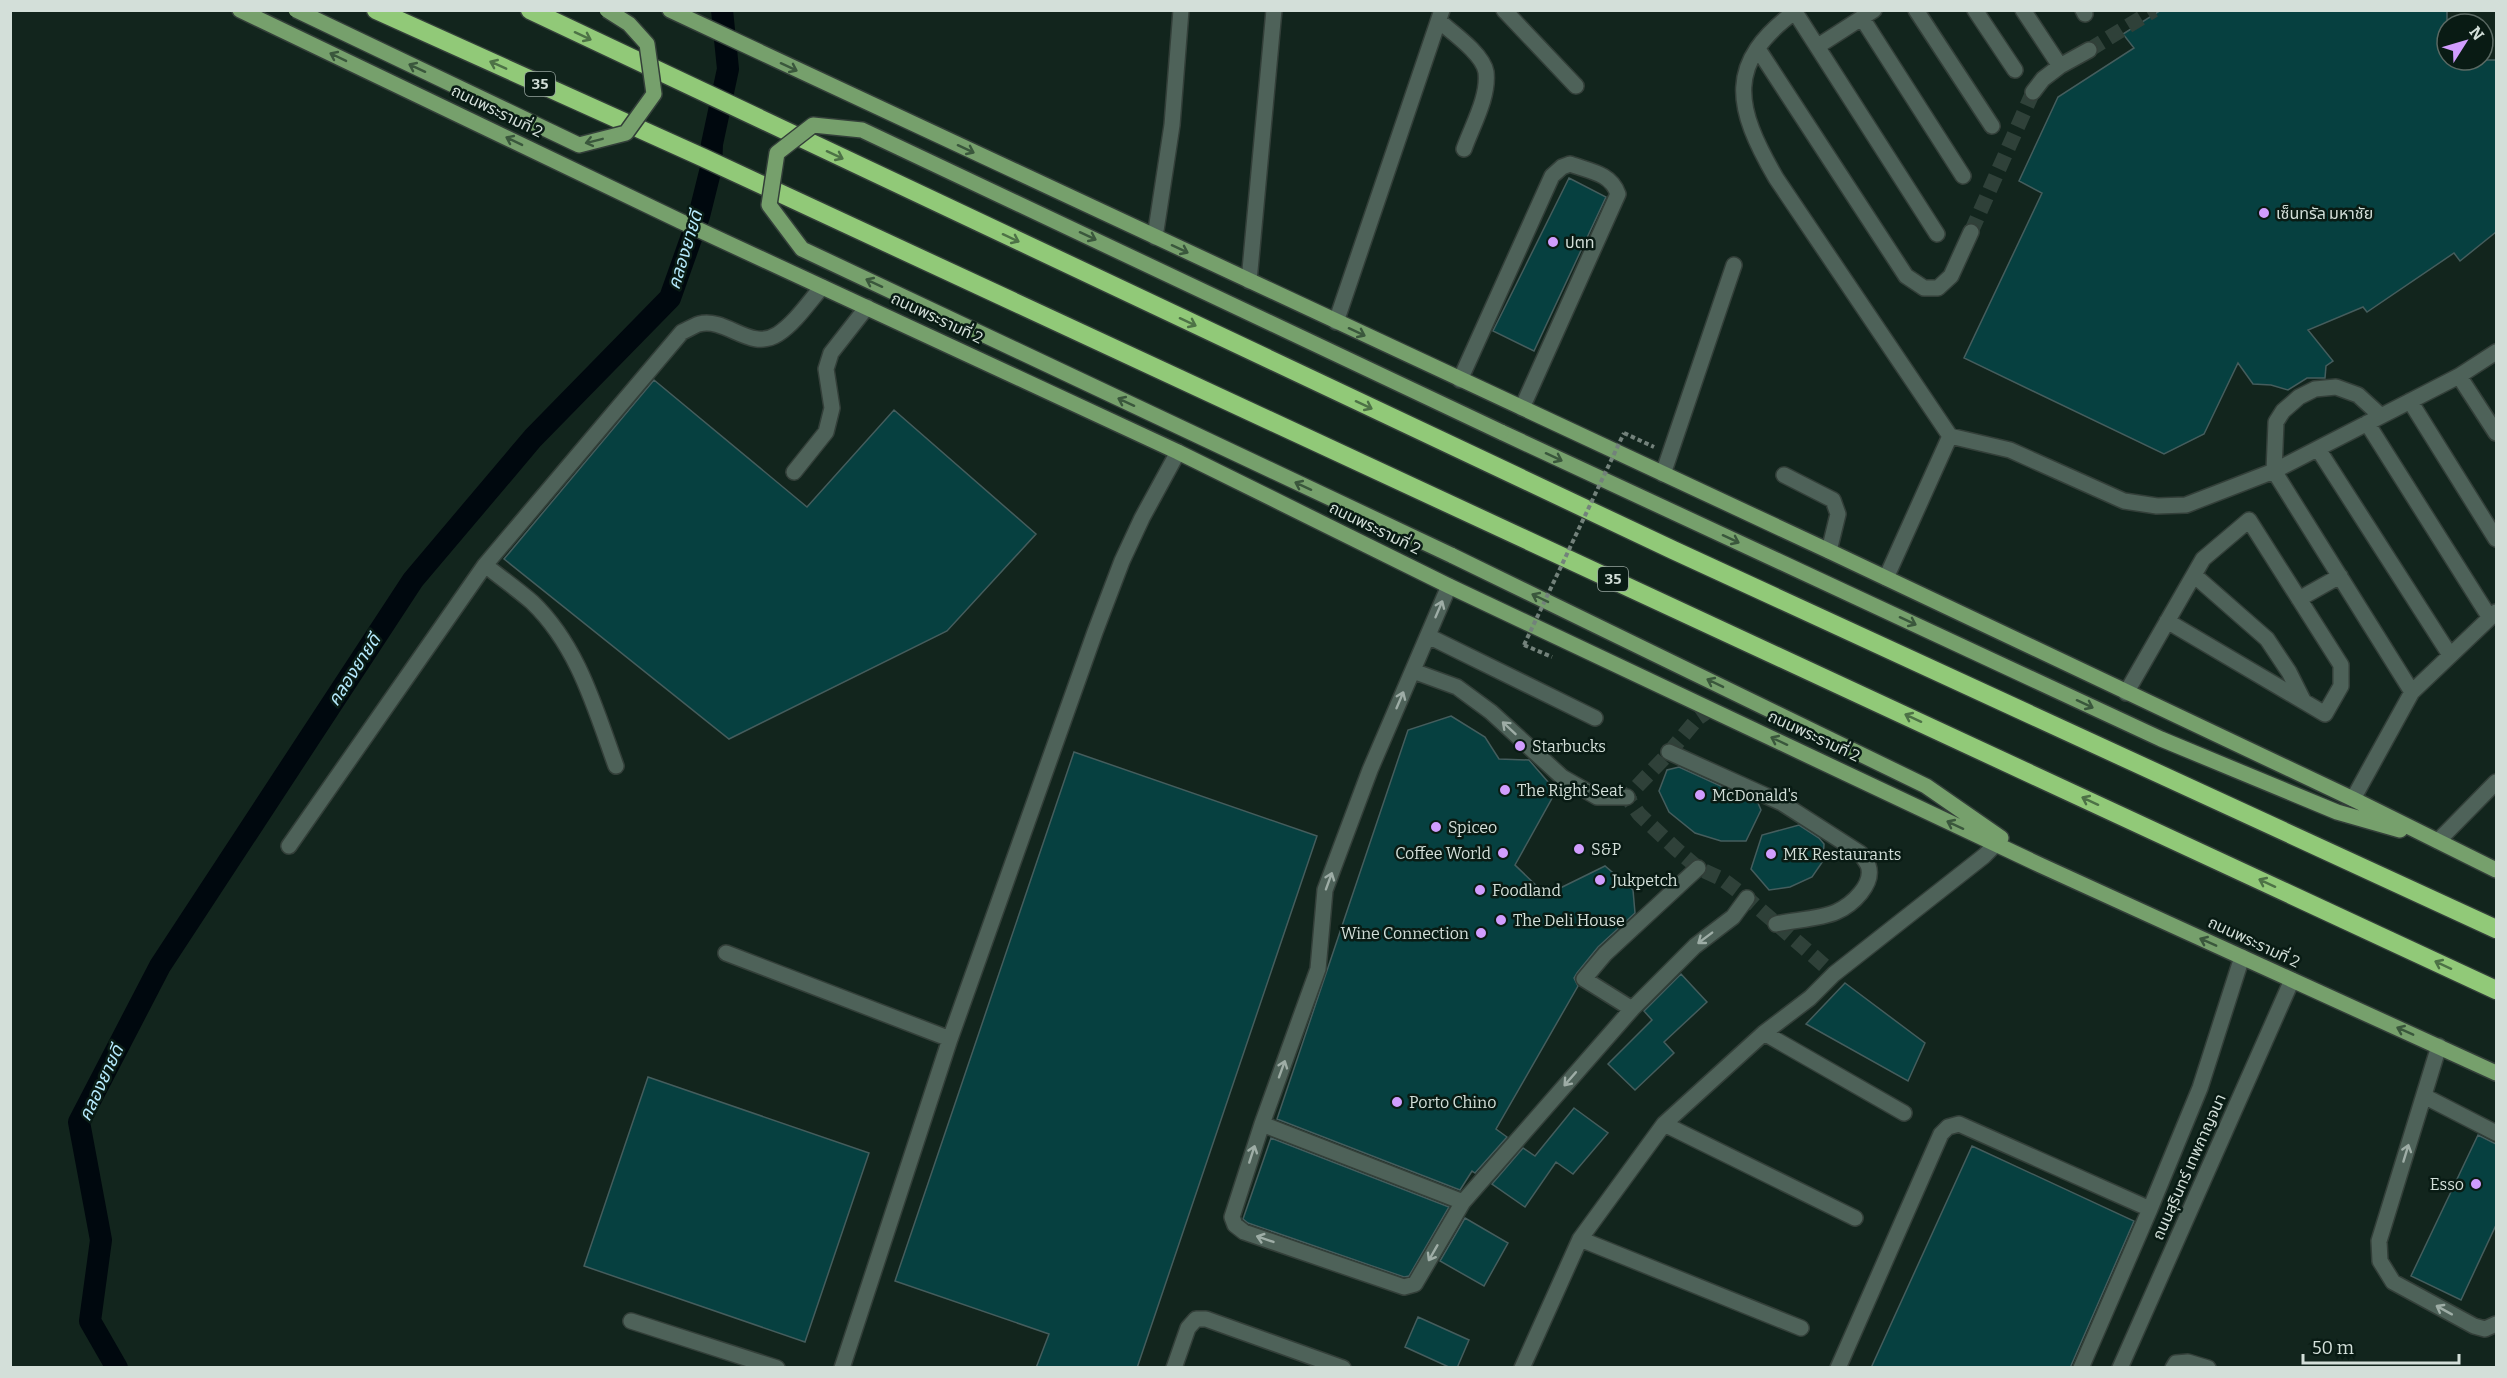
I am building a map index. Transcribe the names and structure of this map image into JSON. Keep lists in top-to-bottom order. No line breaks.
{"streets":{"highway":["35"],"main road":["ถนนพระรามที่ 2"],"street":["ถนนสุรินทร์ เทพกาญจนา"]},"crossings":[["ถนนพระรามที่ 2","ถนนสุรินทร์ เทพกาญจนา"]],"one_way":["ถนนพระรามที่ 2"],"water":["คลองยายดี"],"places":["เซ็นทรัล มหาชัย","ปตท","Starbucks","The Right Seat","McDonald's","Spiceo","S&P","Coffee World","MK Restaurants","Jukpetch","Foodland","The Deli House","Wine Connection","Porto Chino","Esso"],"scale_bar":"50 m","north":"top right"}
